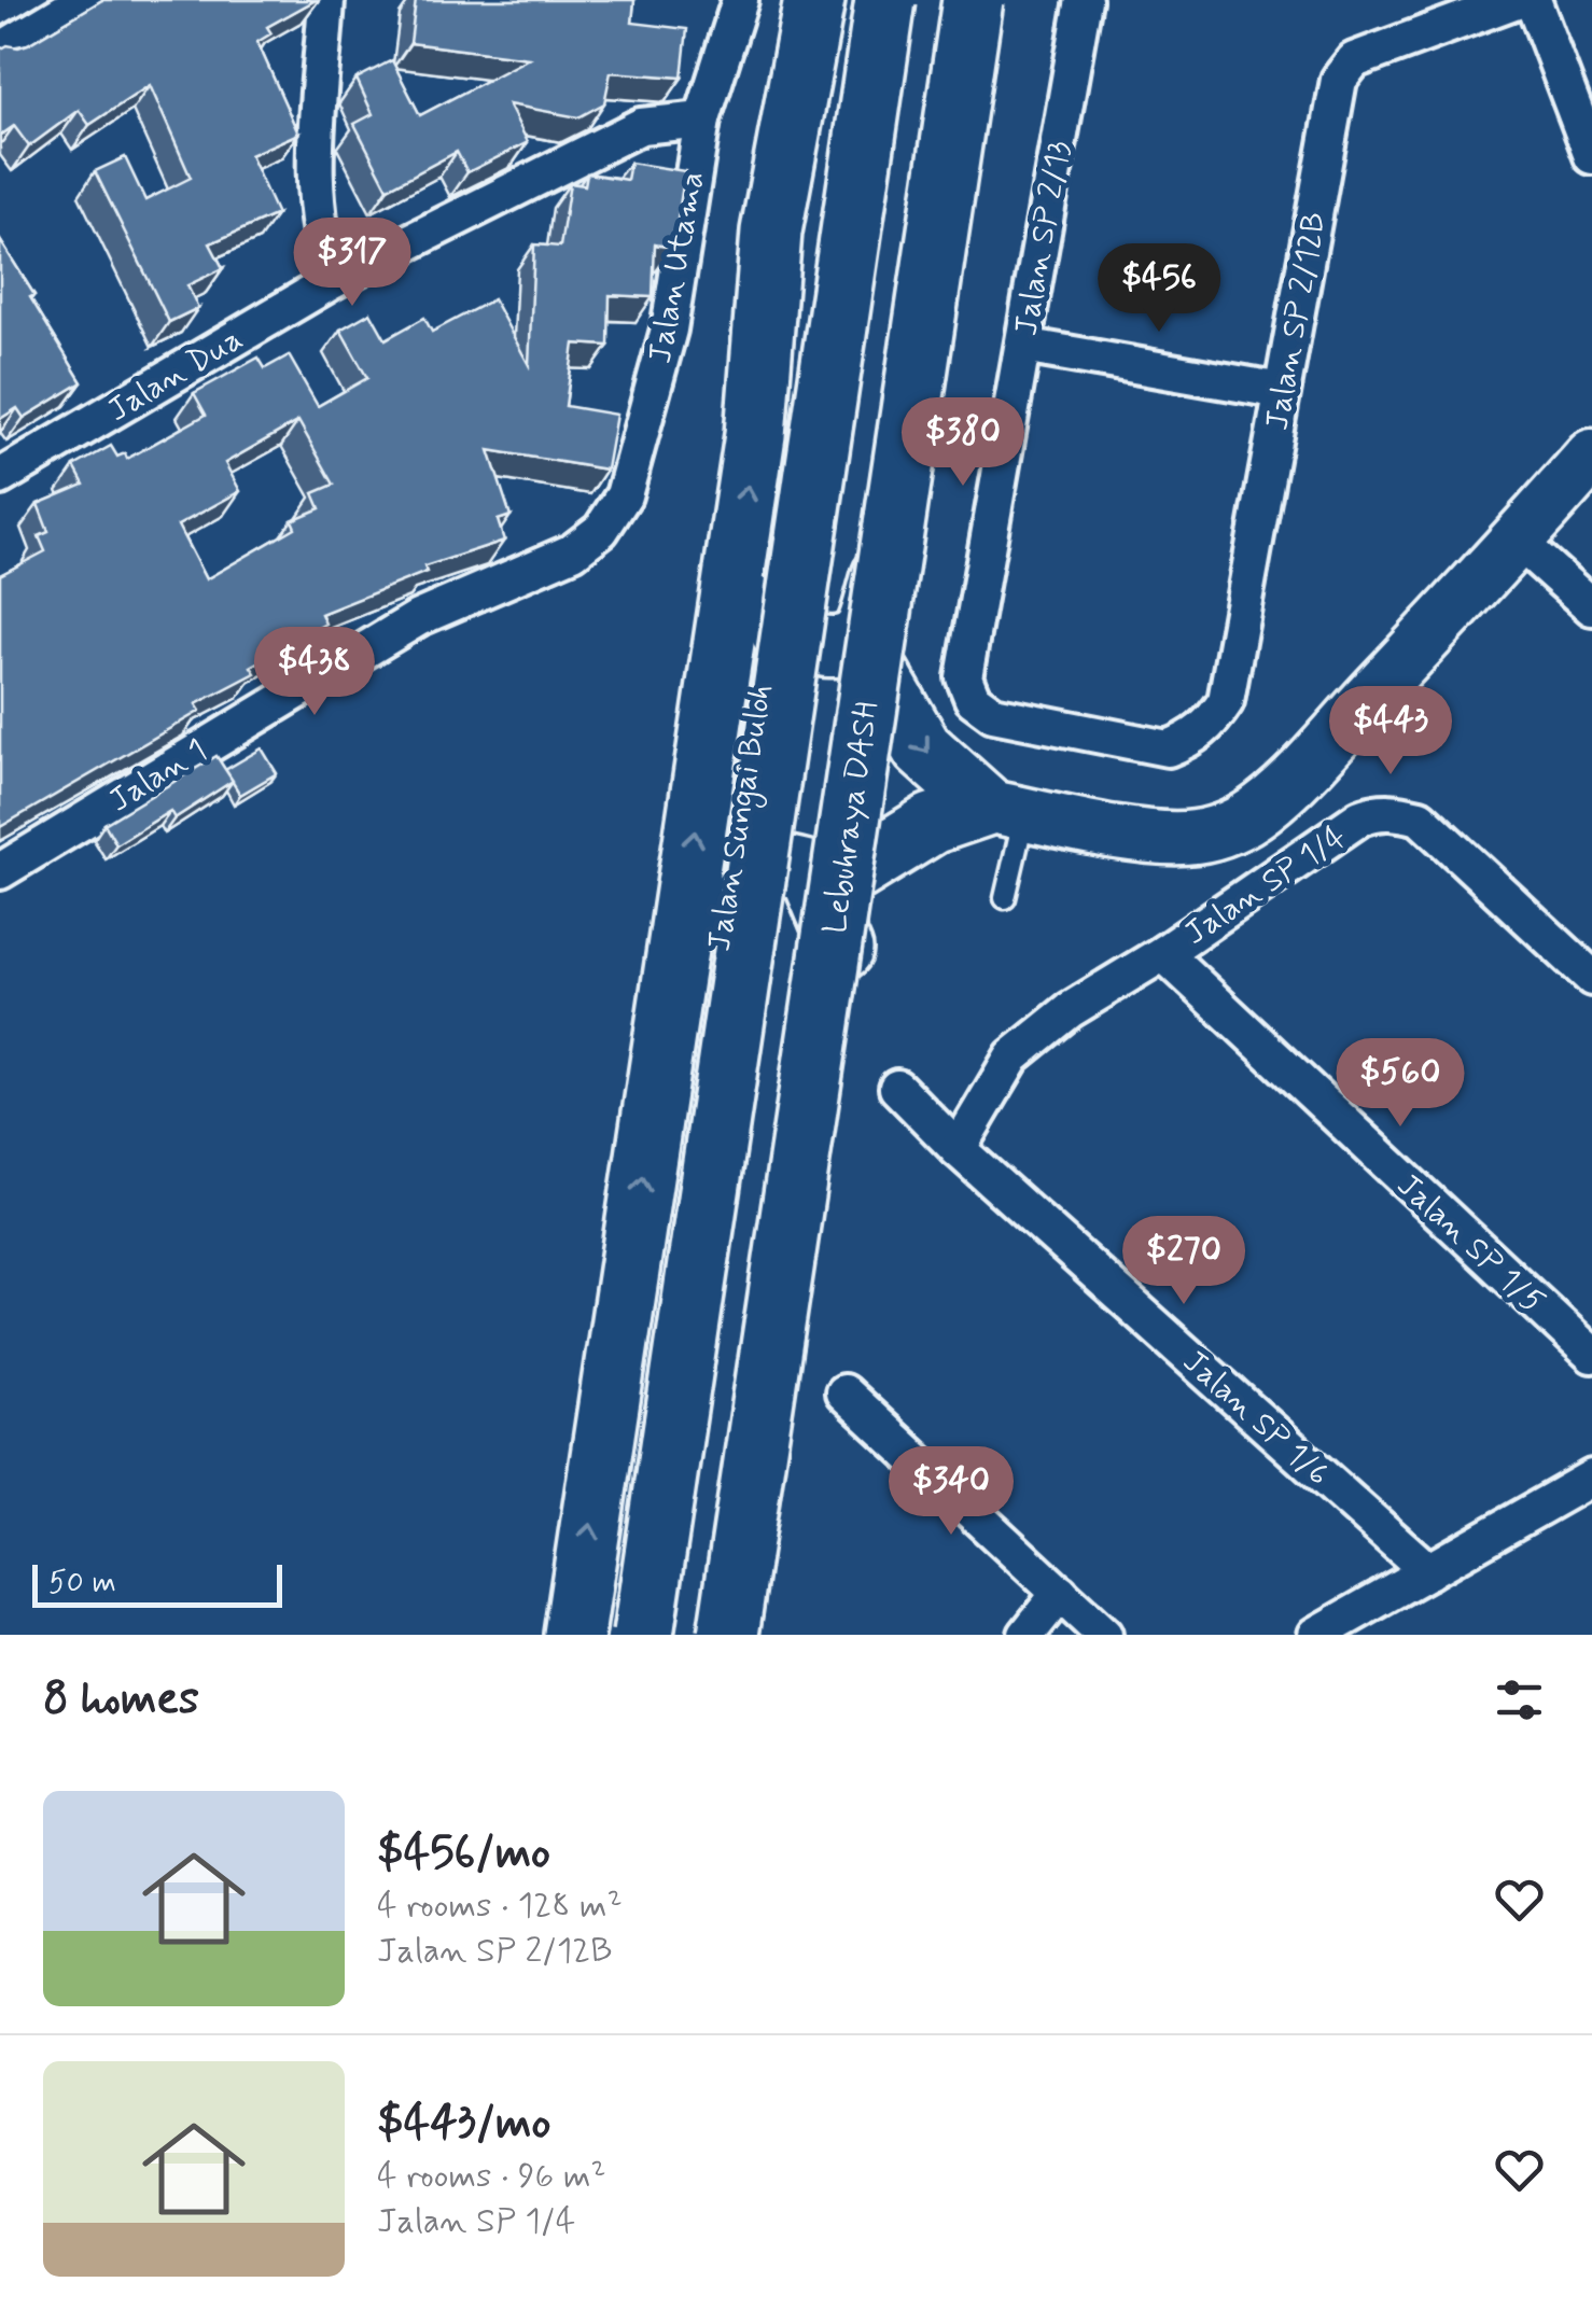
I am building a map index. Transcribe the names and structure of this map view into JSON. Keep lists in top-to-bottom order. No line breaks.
{"streets":{"highway":["Jalan Sungai Buloh","Lebuhraya DASH"],"street":["Jalan SP 2/13","Jalan Utama","Jalan SP 2/12B","Jalan Dua","Jalan 1","Jalan SP 1/4","Jalan SP 1/5","Jalan SP 1/6"]},"crossings":[["Jalan SP 2/13","Jalan SP 2/12B"],["Jalan Utama","Jalan Dua"],["Jalan Utama","Jalan 1"],["Jalan SP 1/4","Jalan SP 1/5"],["Jalan SP 1/4","Jalan SP 1/6"]],"scale_bar":"50 m","page":{"price":["$317","$456","$380","$438","$443","$560","$270","$340"],"scale":"50 m","heading":"8 homes","list":[{"name":"$456/mo","note":"4 rooms · 128 m² · Jalan SP 2/12B"},{"name":"$443/mo","note":"4 rooms · 96 m² · Jalan SP 1/4"}]}}
